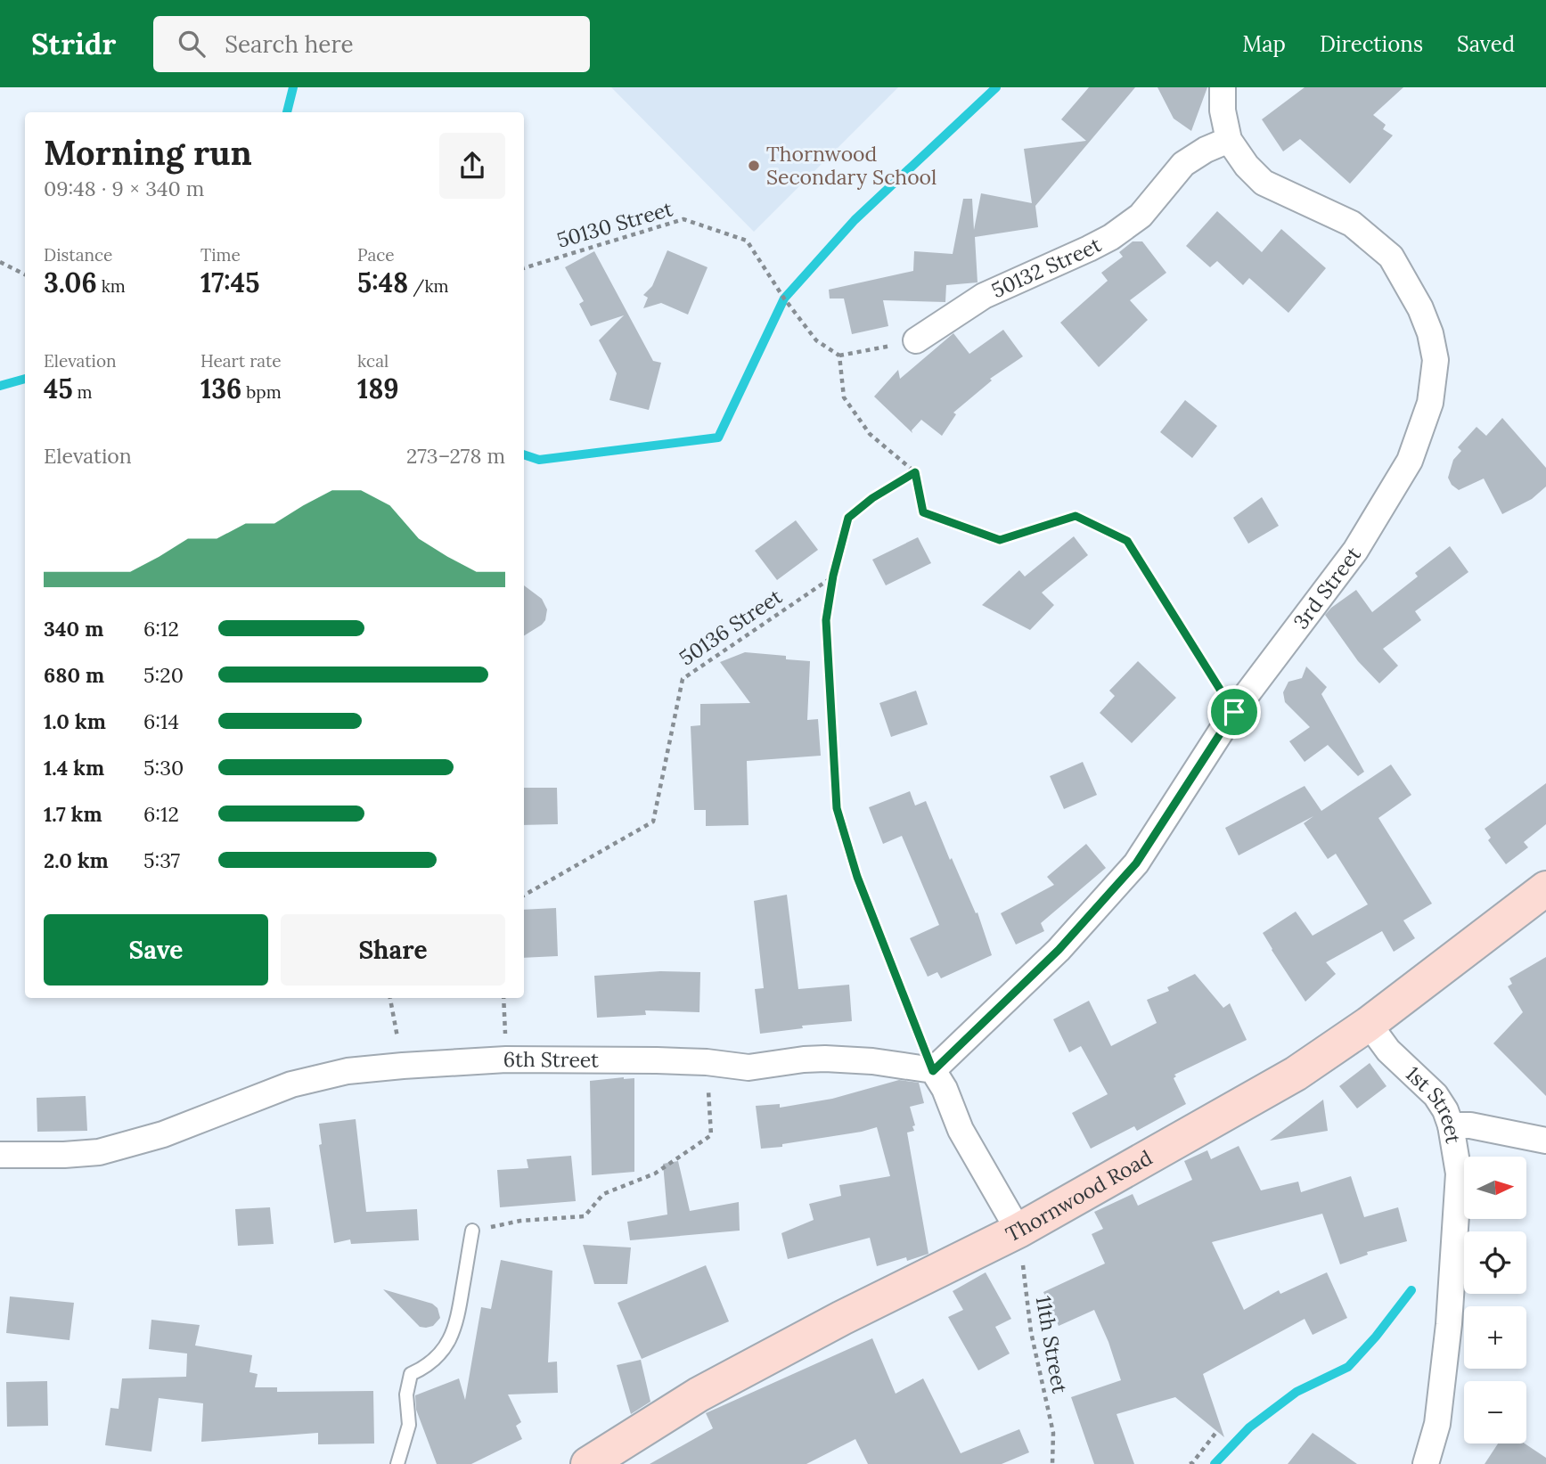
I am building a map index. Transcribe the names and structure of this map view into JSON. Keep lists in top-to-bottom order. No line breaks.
{"streets":{"street":["50132 Street","3rd Street","6th Street","1st Street","Thornwood Road"],"path":["50130 Street","50136 Street","11th Street"]},"crossings":[["50132 Street","3rd Street"],["3rd Street","6th Street"],["1st Street","Thornwood Road"],["Thornwood Road","11th Street"]],"places":["Thornwood Secondary School"],"north":"right","page":{"header":"Stridr","search":"Search here","nav":["Map","Directions","Saved"],"heading":["Morning run","09:48 · 9 × 340 m"],"stats":[["Distance","3.06 km"],["Time","17:45"],["Pace","5:48 /km"],["Elevation","45 m"],["Heart rate","136 bpm"],["kcal","189"]],"chart":["Elevation","273–278 m"],"list":[{"name":"340 m","note":"6:12"},{"name":"680 m","note":"5:20"},{"name":"1.0 km","note":"6:14"},{"name":"1.4 km","note":"5:30"},{"name":"1.7 km","note":"6:12"},{"name":"2.0 km","note":"5:37"}],"buttons":["Save","Share"],"map_buttons":["+","−"]}}
